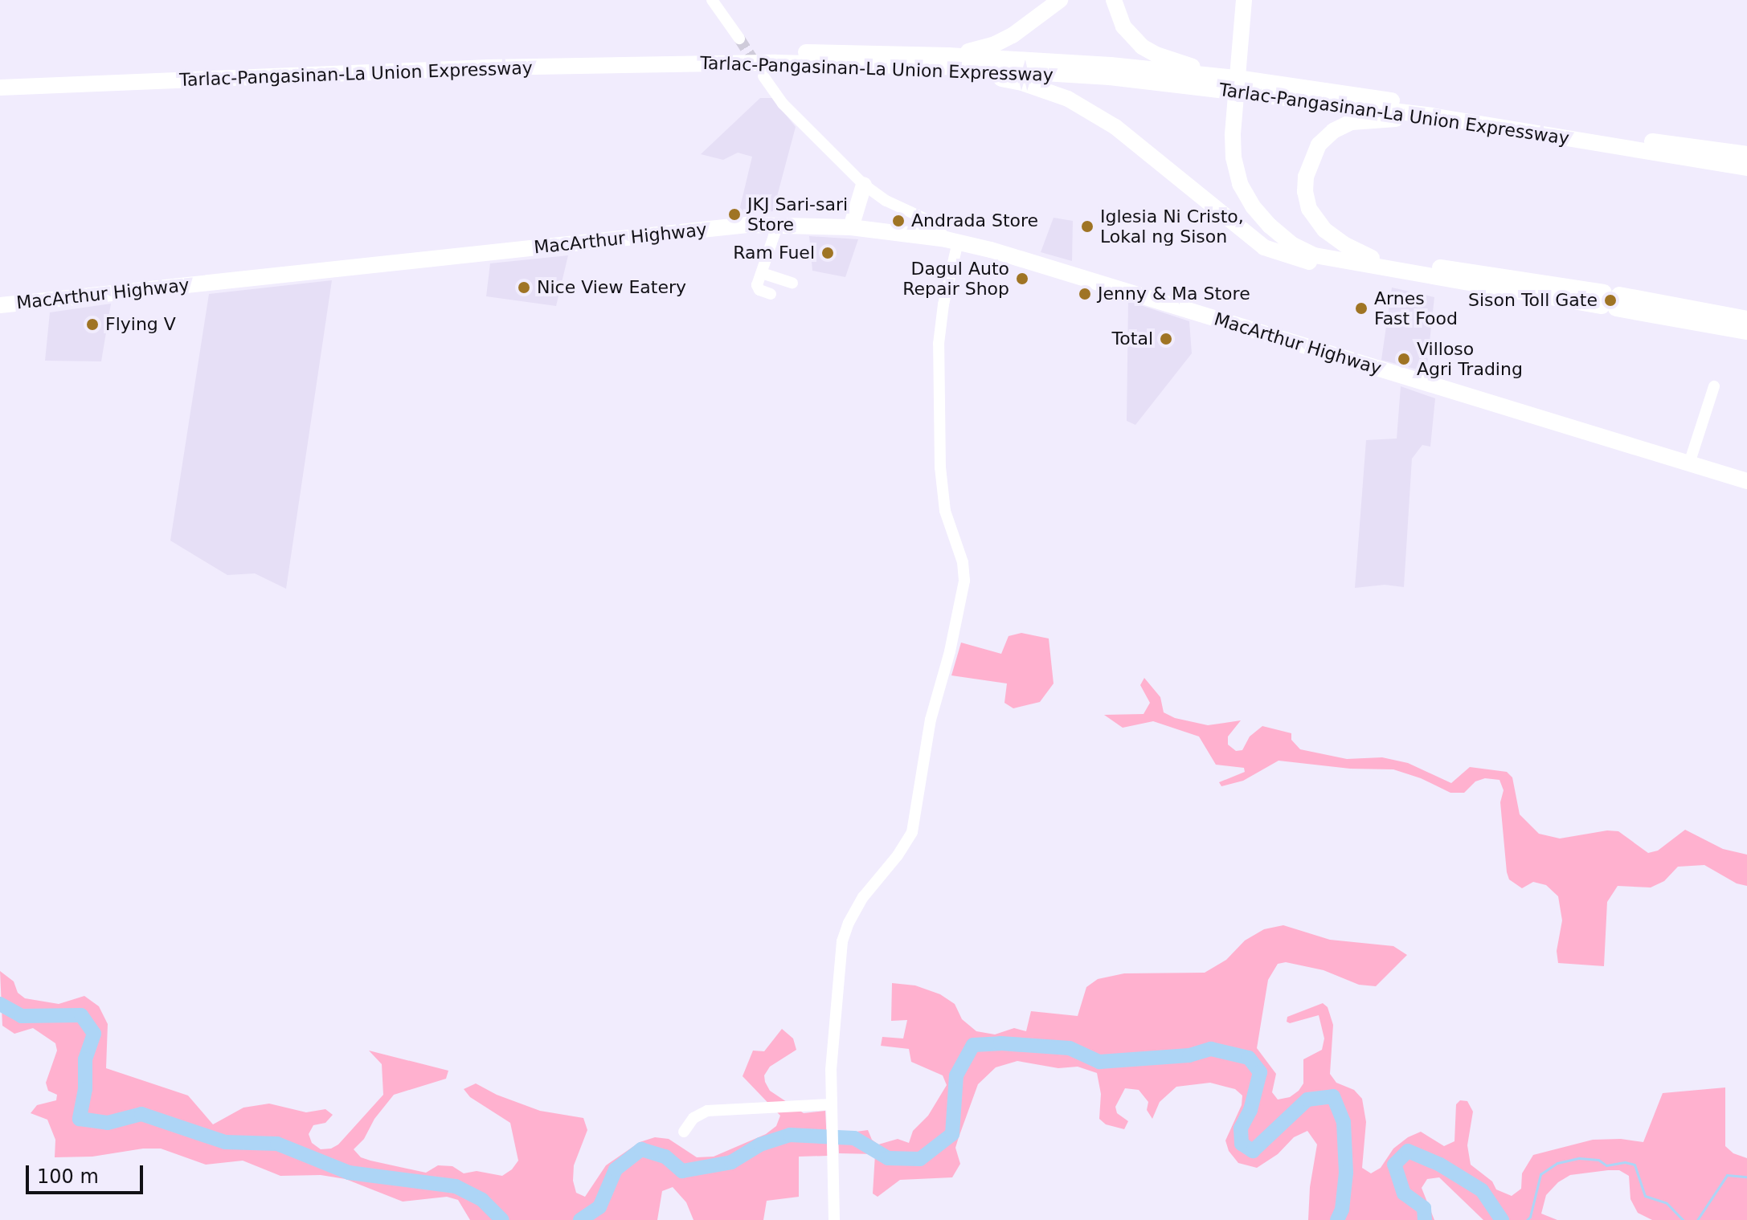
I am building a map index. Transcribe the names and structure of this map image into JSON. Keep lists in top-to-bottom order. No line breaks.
{"streets":{"highway":["Tarlac-Pangasinan-La Union Expressway","MacArthur Highway"]},"places":["JKJ Sari-sari Store","Andrada Store","Iglesia Ni Cristo, Lokal ng Sison","Ram Fuel","Dagul Auto Repair Shop","Nice View Eatery","Jenny & Ma Store","Sison Toll Gate","Arnes Fast Food","Flying V","Total","Villoso Agri Trading"],"scale_bar":"100 m"}
